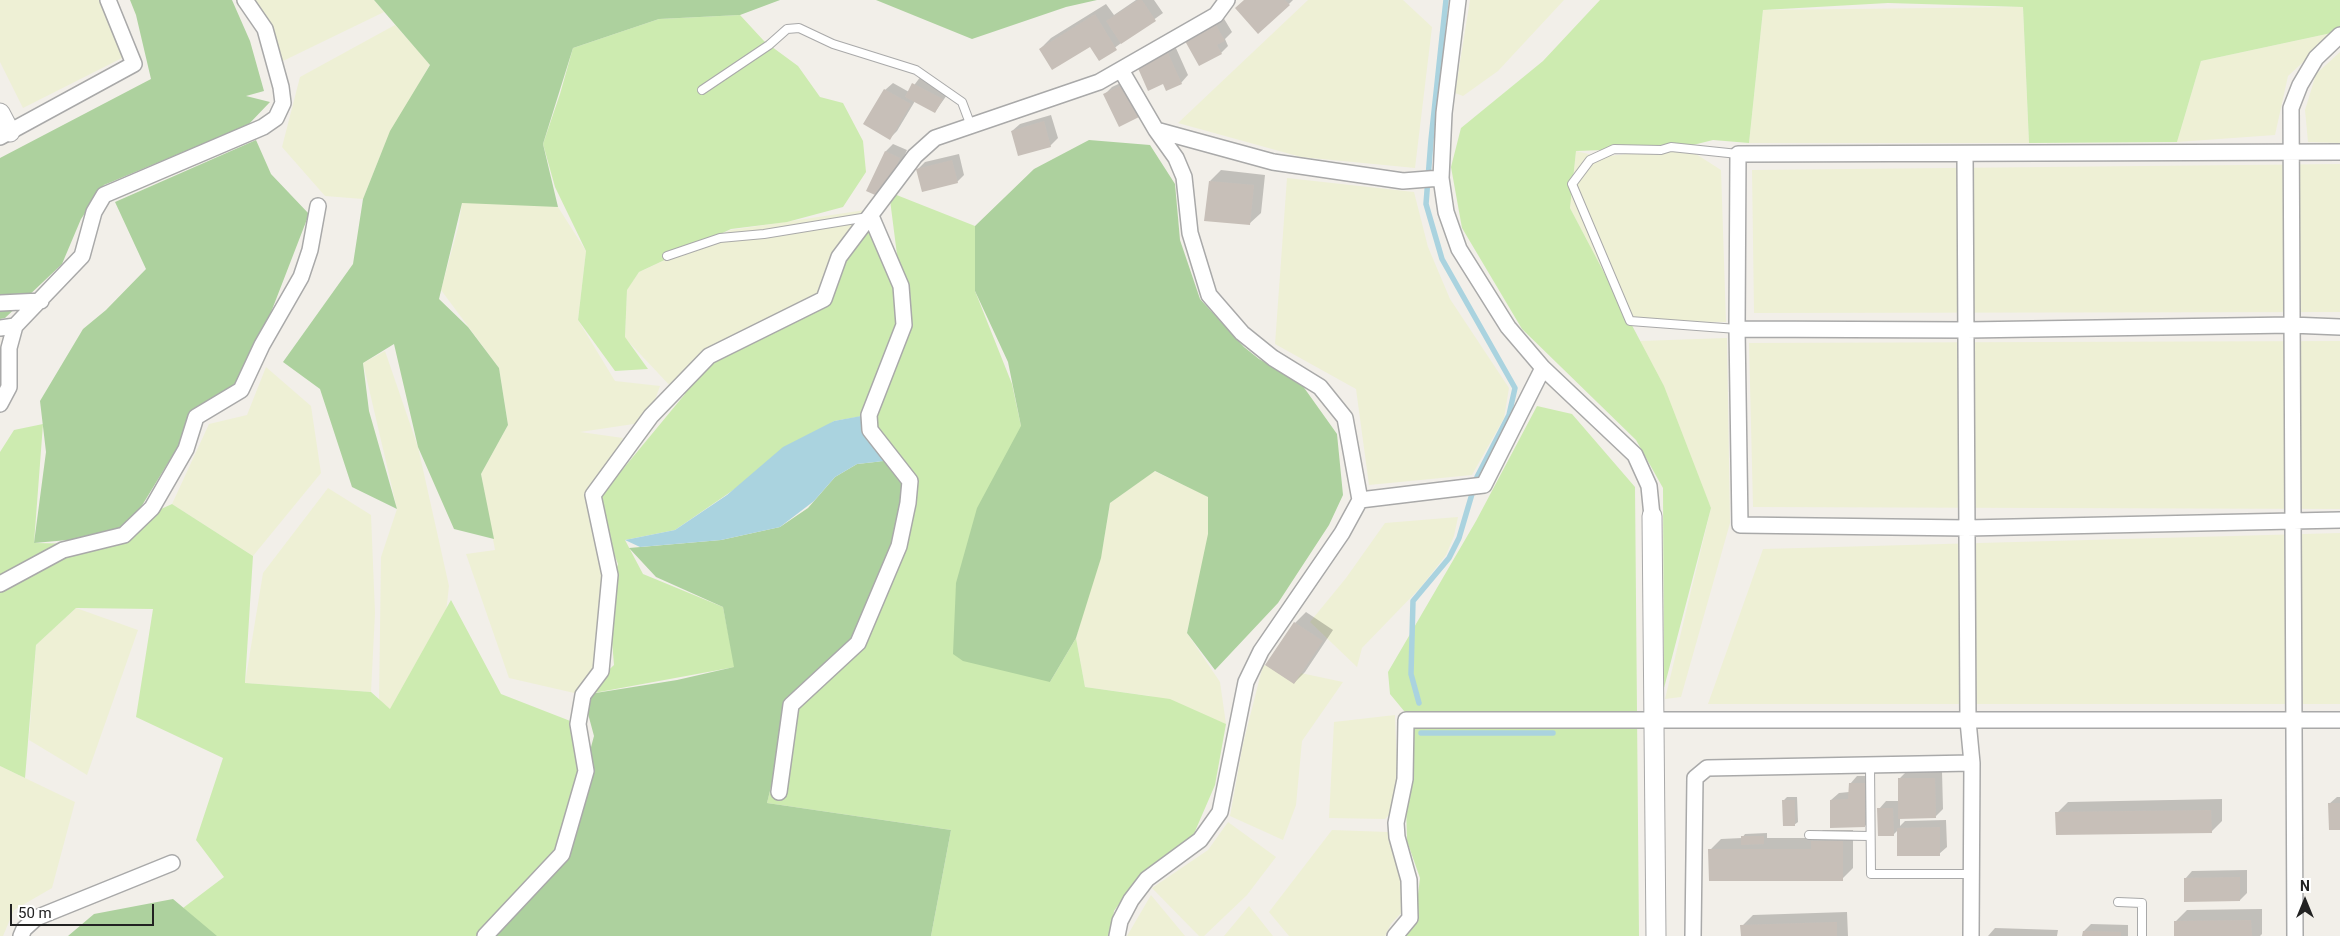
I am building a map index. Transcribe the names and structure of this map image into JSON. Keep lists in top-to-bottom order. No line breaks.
{"scale_bar":"50 m","north":"top"}
